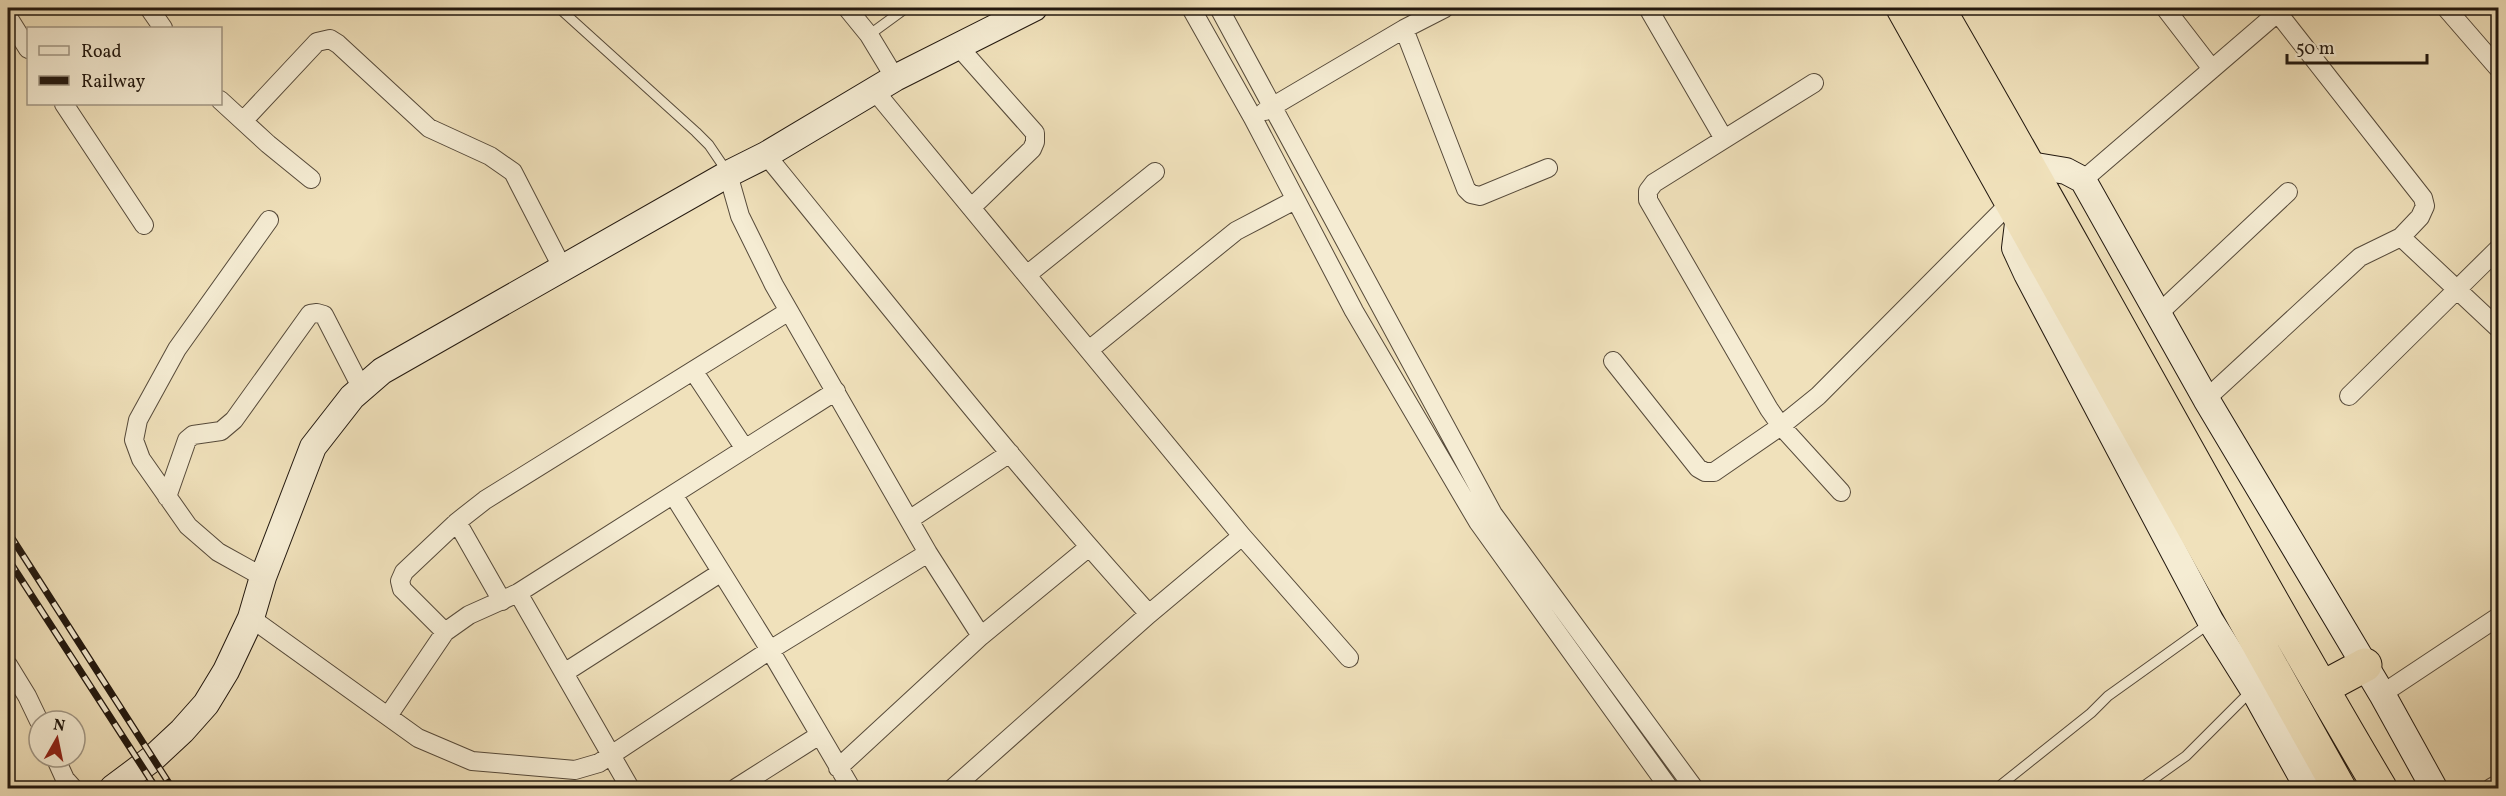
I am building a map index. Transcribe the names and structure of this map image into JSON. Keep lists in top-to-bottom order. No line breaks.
{"legend":["Road","Railway"],"scale_bar":"50 m","north":"top"}
